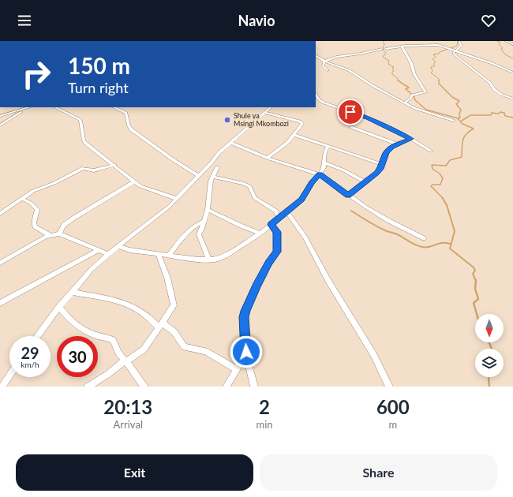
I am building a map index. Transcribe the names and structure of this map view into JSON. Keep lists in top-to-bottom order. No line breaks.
{"places":["Shule ya Msingi Mkombozi"],"north":"bottom","page":{"header":"Navio","turn":["150 m","Turn right"],"speed":"29 km/h","limit":"30","eta":["20:13","Arrival","2","min","600","m"],"buttons":["Exit","Share"]}}
